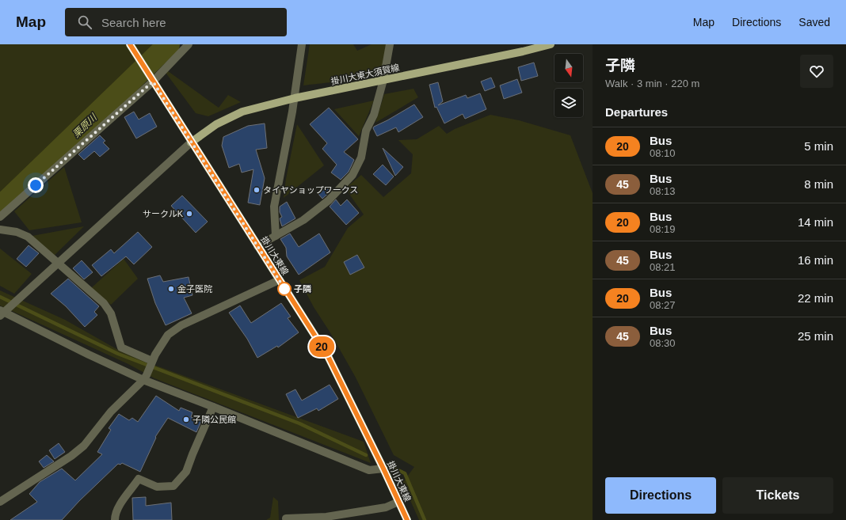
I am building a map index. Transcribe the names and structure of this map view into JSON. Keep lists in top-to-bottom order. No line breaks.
{"streets":{"main road":["掛川大東大須賀線","掛川大東線"]},"crossings":[["掛川大東大須賀線","掛川大東線"]],"water":["栗原川"],"places":["タイヤショップワークス","サークルK","金子医院","子隣","子隣公民館"],"lines":["bus line 20"],"north":"bottom","page":{"header":"Map","search":"Search here","nav":["Map","Directions","Saved"],"on_map":"20","heading":[["子隣","Walk · 3 min · 220 m"],"Departures"],"list":[{"mark":"20","name":"Bus","note":"08:10","value":"5 min"},{"mark":"45","name":"Bus","note":"08:13","value":"8 min"},{"mark":"20","name":"Bus","note":"08:19","value":"14 min"},{"mark":"45","name":"Bus","note":"08:21","value":"16 min"},{"mark":"20","name":"Bus","note":"08:27","value":"22 min"},{"mark":"45","name":"Bus","note":"08:30","value":"25 min"}],"buttons":["Directions","Tickets"]}}
